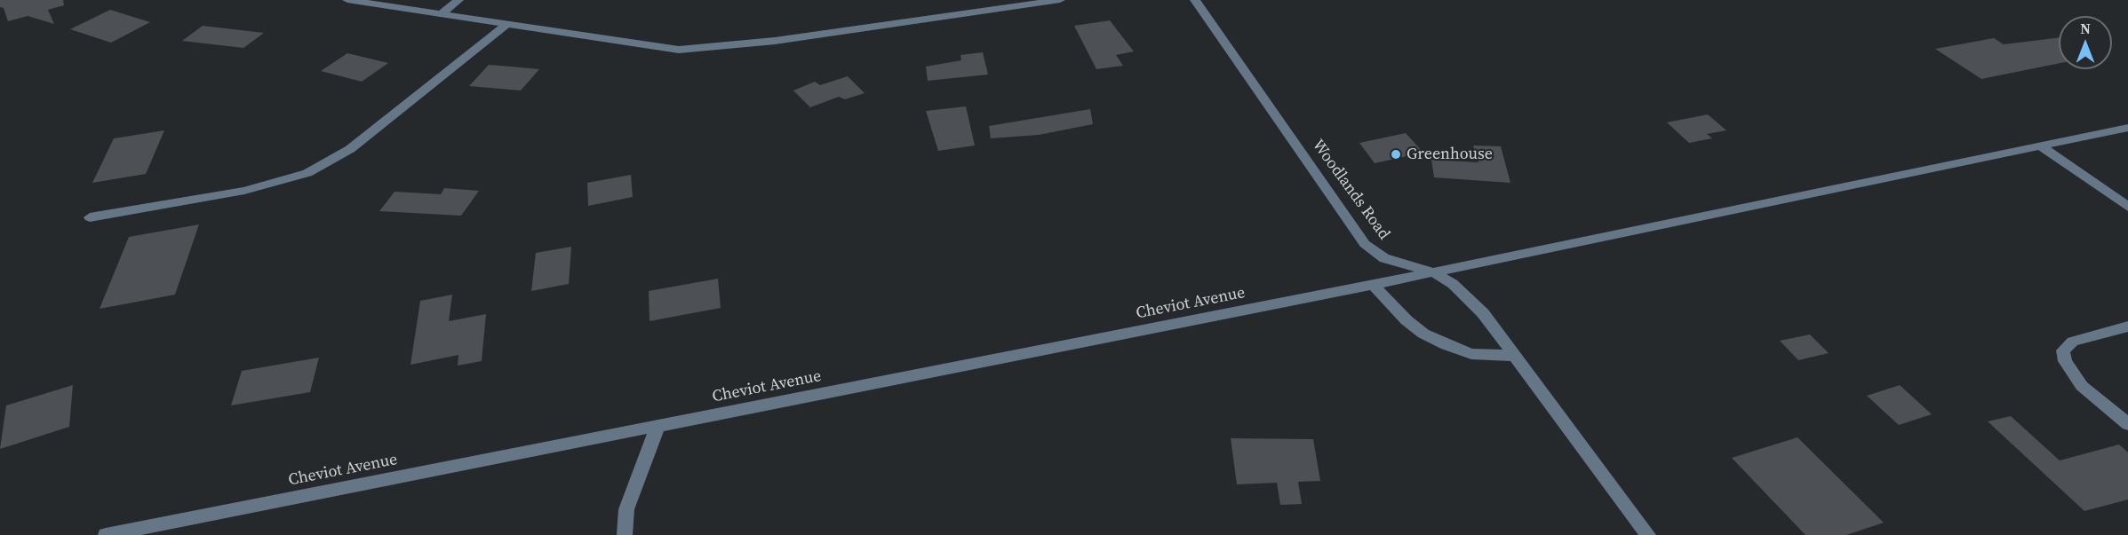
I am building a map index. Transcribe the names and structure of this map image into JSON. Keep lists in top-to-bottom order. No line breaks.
{"streets":{"street":["Woodlands Road","Cheviot Avenue"]},"crossings":[["Woodlands Road","Cheviot Avenue"]],"places":["Greenhouse"],"north":"top"}
